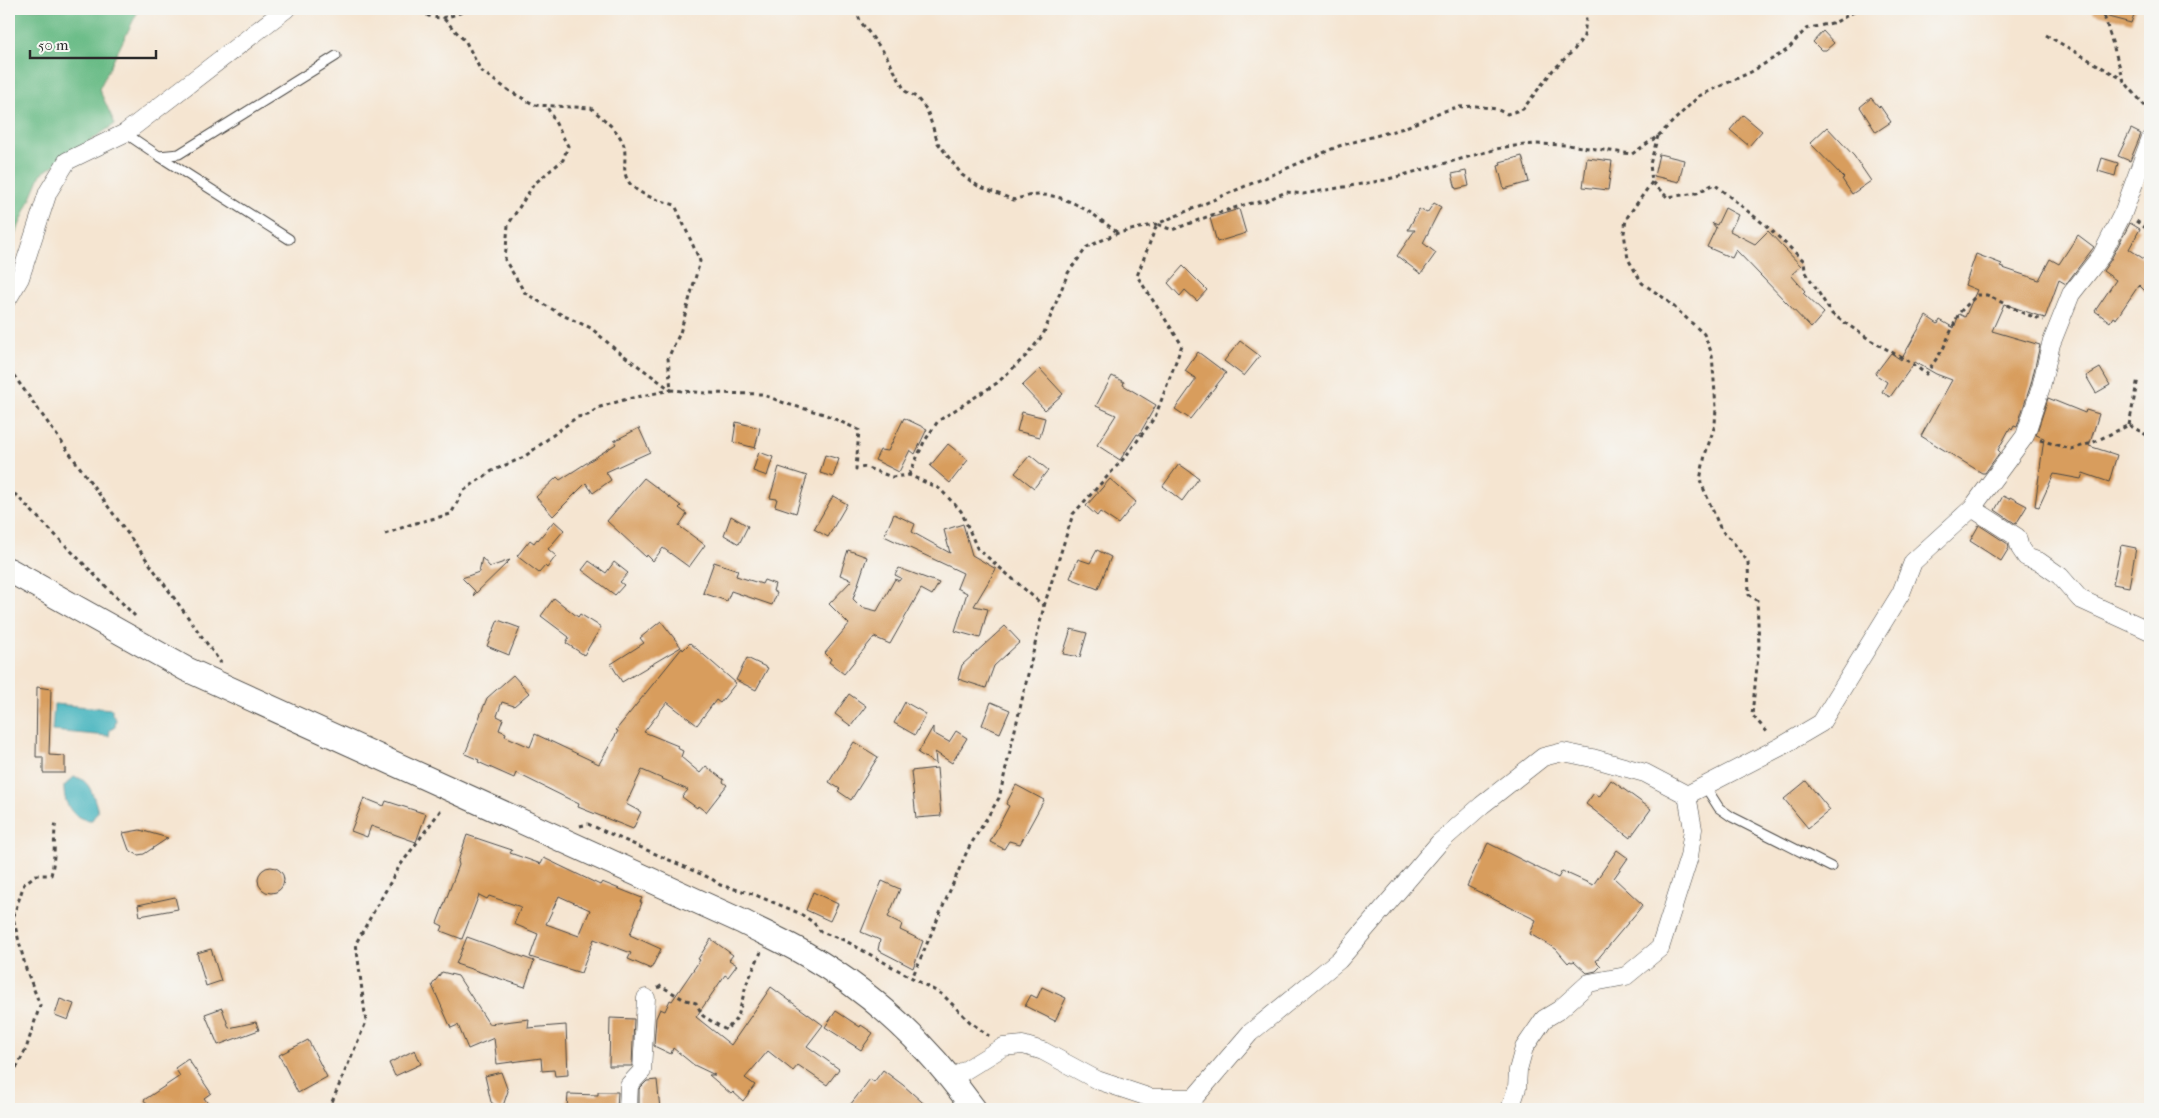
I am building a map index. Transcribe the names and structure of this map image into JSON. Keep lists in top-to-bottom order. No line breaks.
{"scale_bar":"50 m"}
